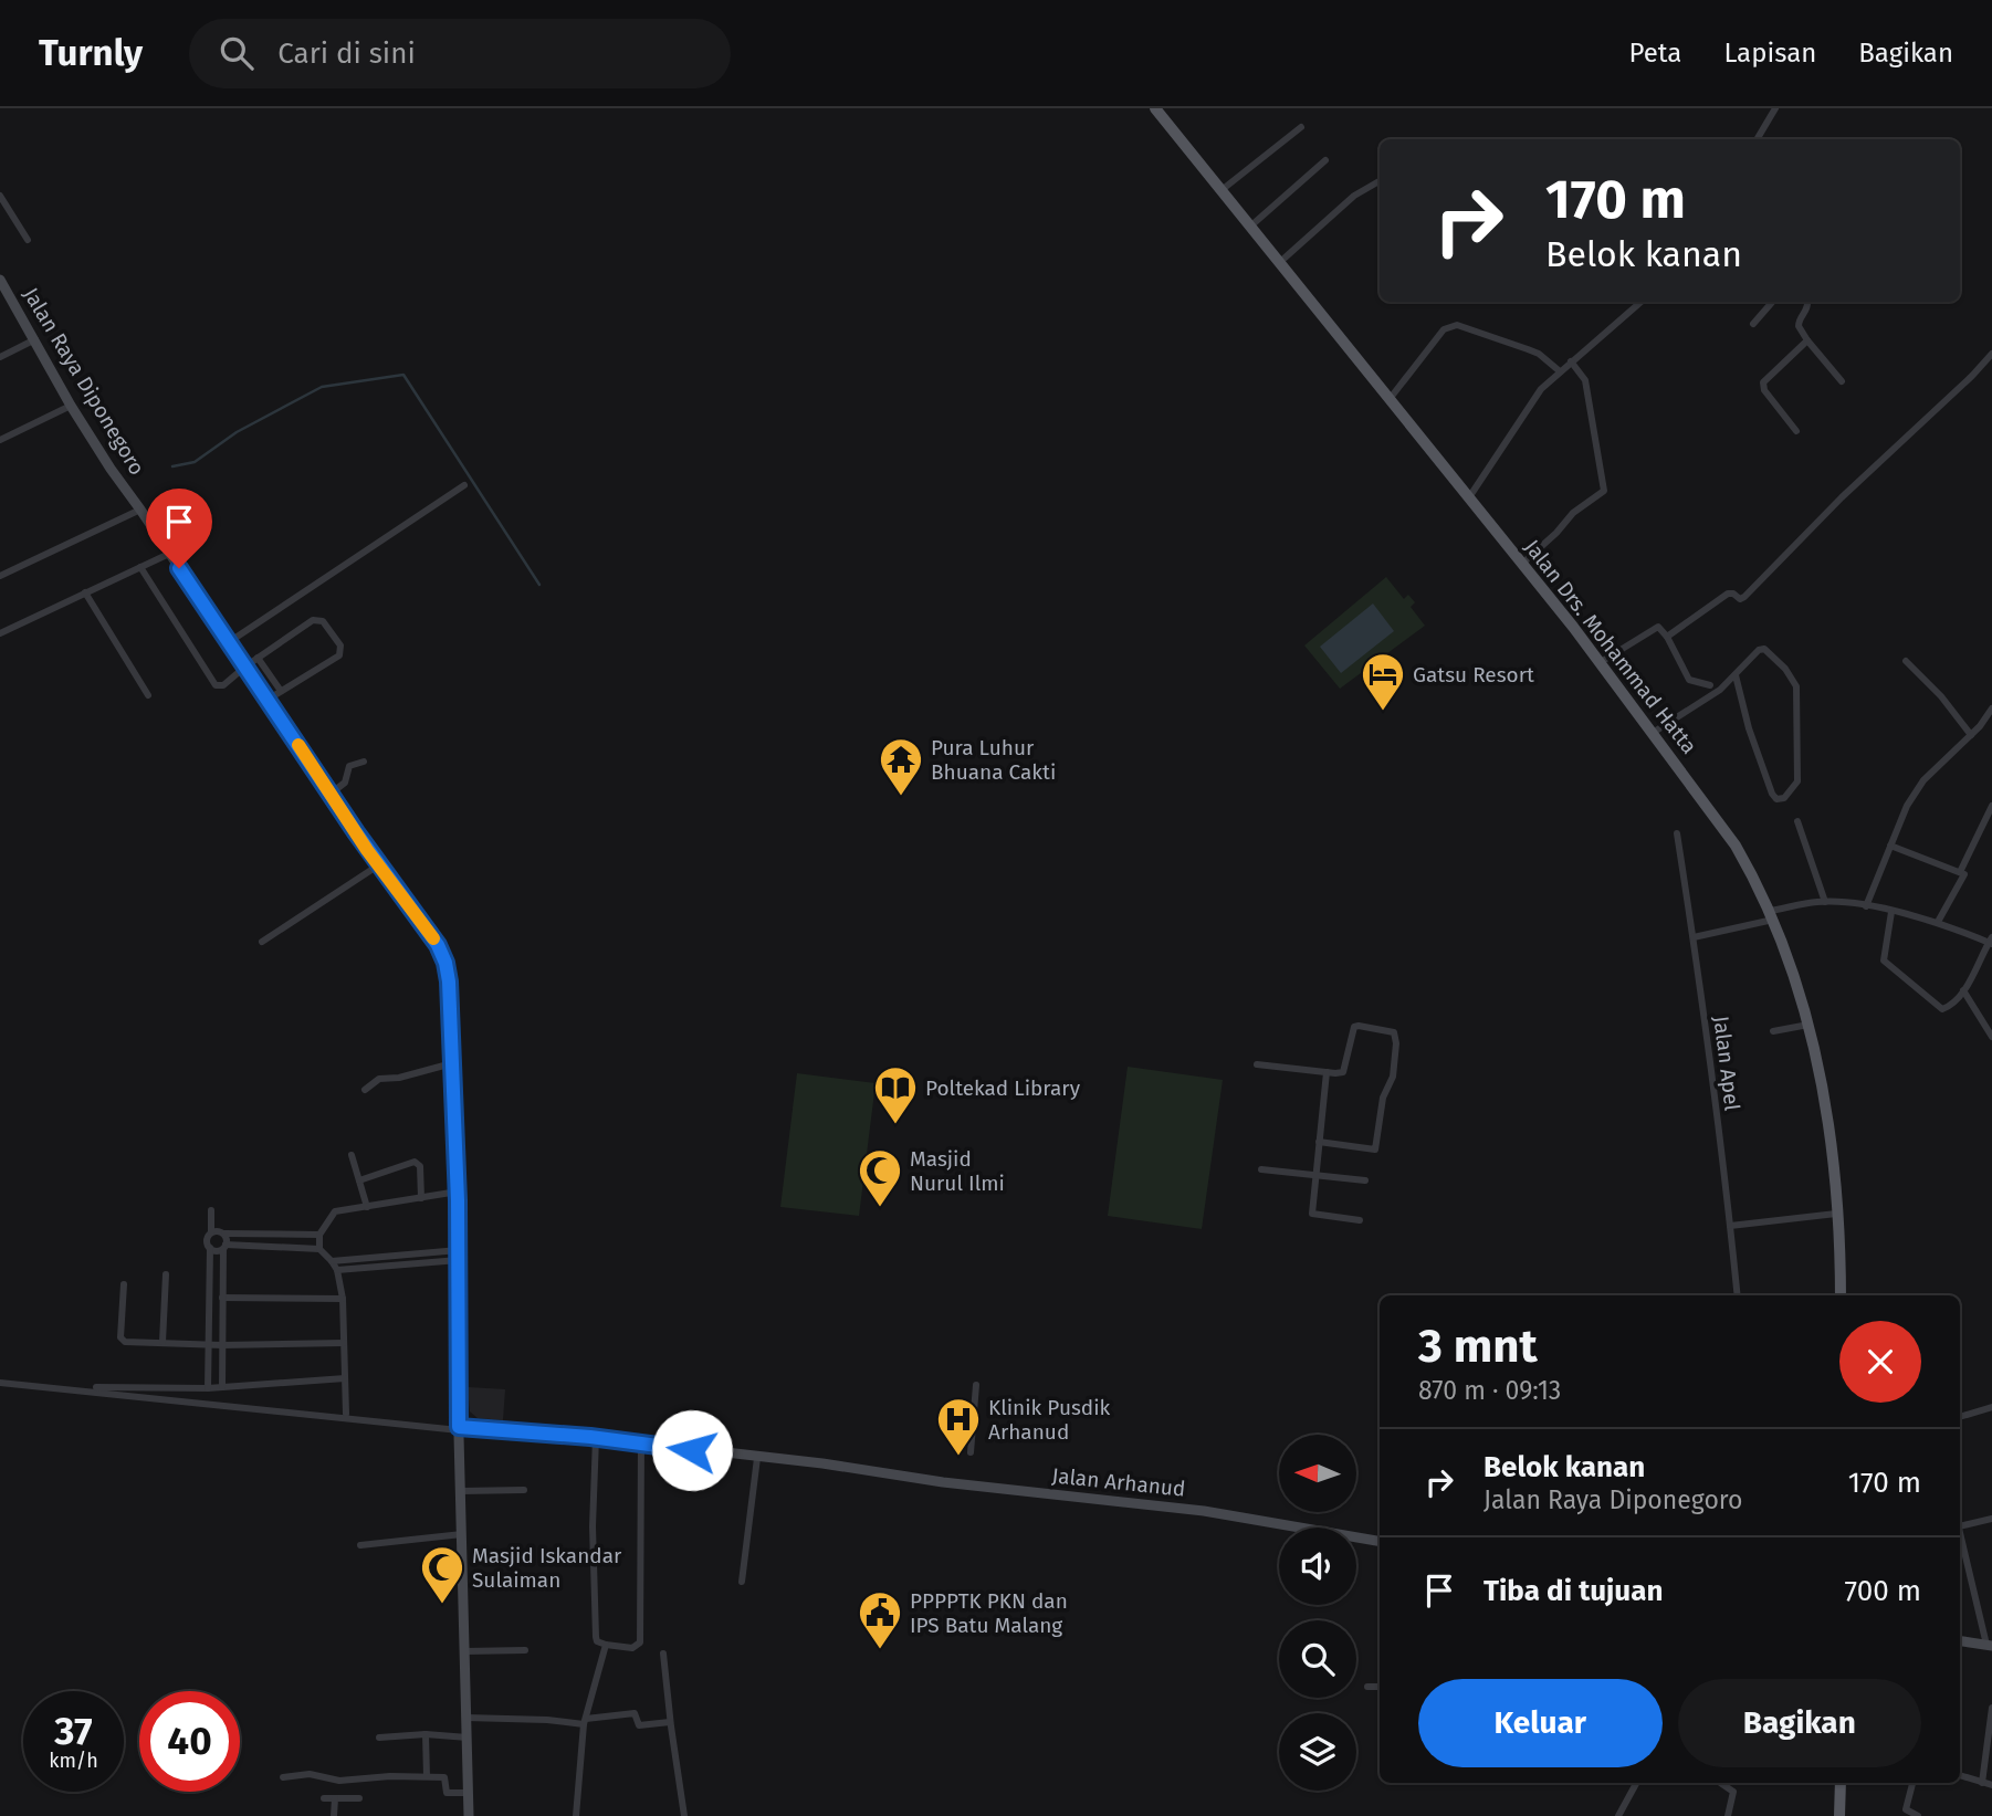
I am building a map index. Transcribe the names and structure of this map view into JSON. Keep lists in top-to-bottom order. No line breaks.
{"streets":{"main road":["Jalan Drs. Mohammad Hatta"],"street":["Jalan Raya Diponegoro","Jalan Apel","Jalan Arhanud"]},"crossings":[["Jalan Raya Diponegoro","Jalan Arhanud"]],"places":{"hotel":["Gatsu Resort"],"temple":["Pura Luhur Bhuana Cakti"],"library":["Poltekad Library"],"mosque":["Masjid Nurul Ilmi","Masjid Iskandar Sulaiman"],"hospital":["Klinik Pusdik Arhanud"],"public building":["PPPPTK PKN dan IPS Batu Malang"]},"north":"left","page":{"header":"Turnly","search":"Cari di sini","nav":["Peta","Lapisan","Bagikan"],"turn":["170 m","Belok kanan"],"heading":["3 mnt","870 m · 09:13"],"list":[{"name":"Belok kanan","note":"Jalan Raya Diponegoro","value":"170 m"},{"name":"Tiba di tujuan","value":"700 m"}],"buttons":["Keluar","Bagikan"],"speed":"37 km/h","limit":"40"}}
